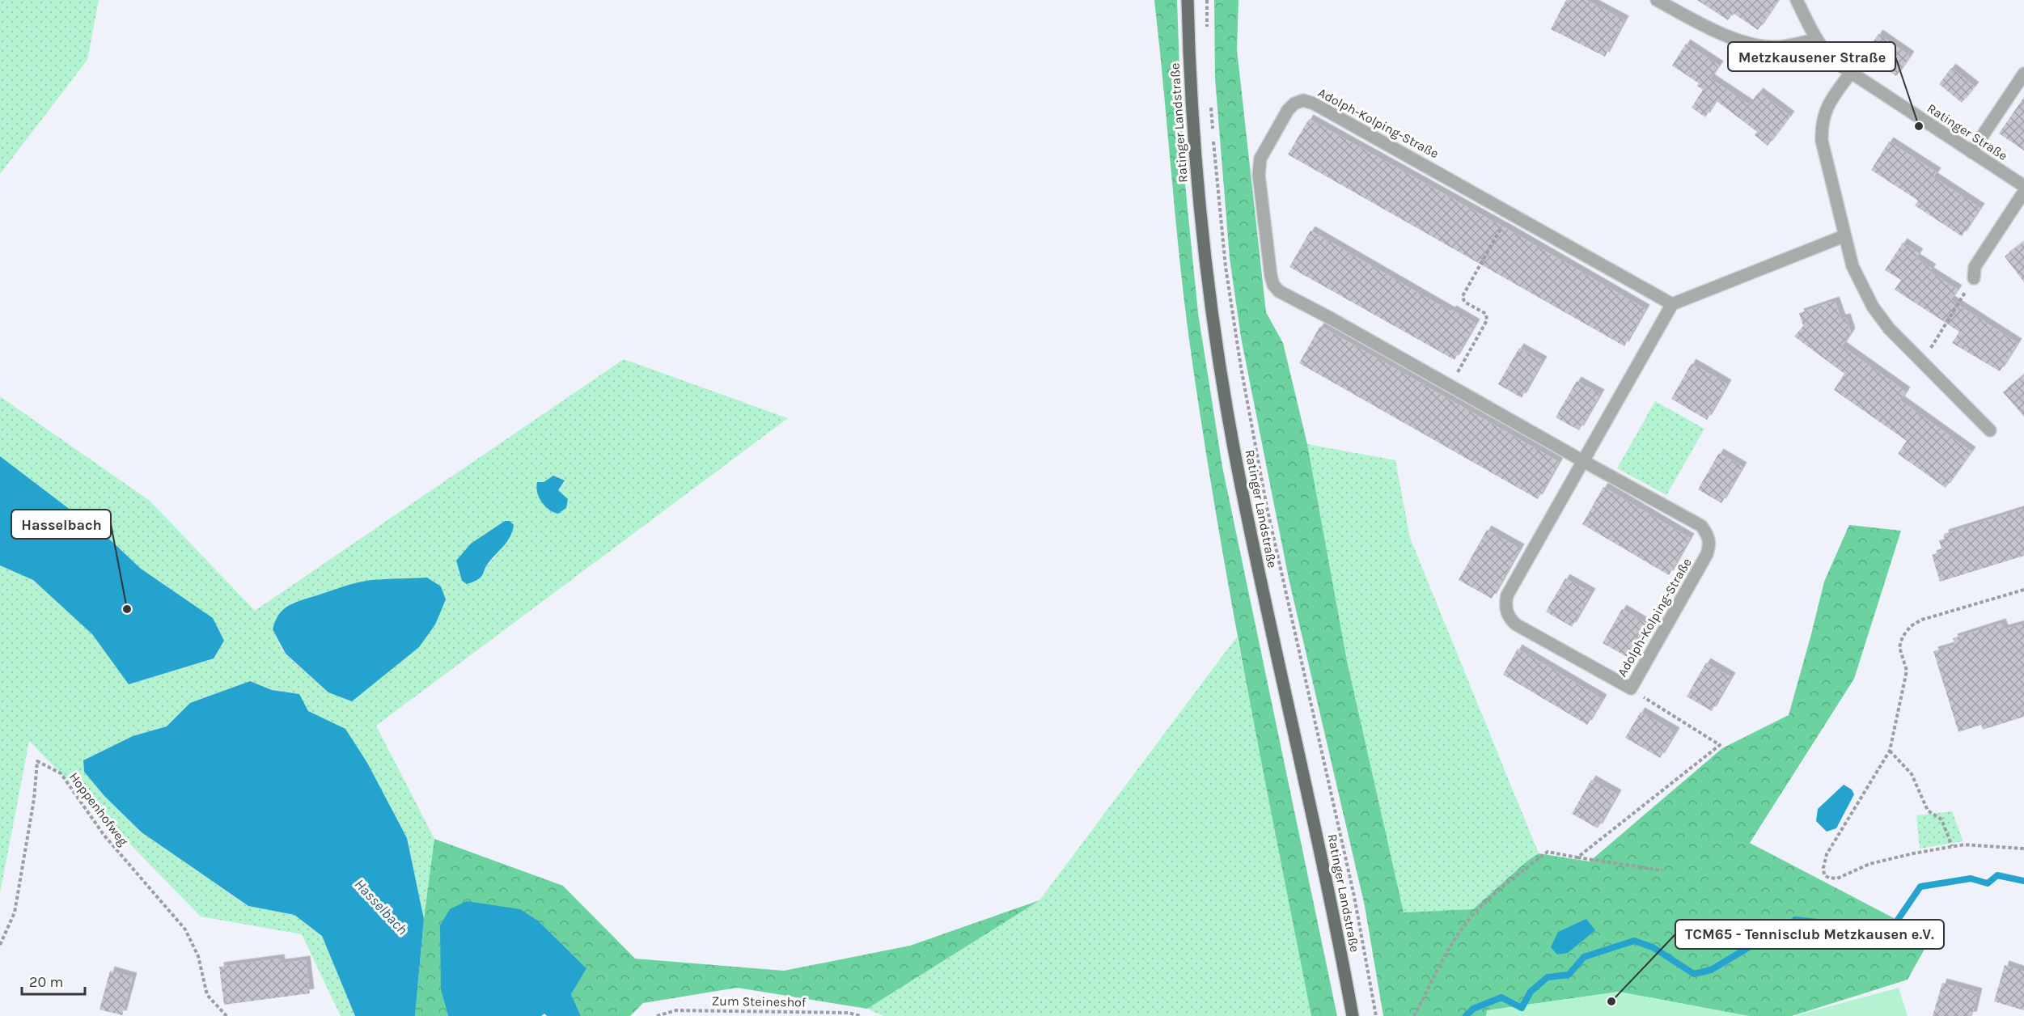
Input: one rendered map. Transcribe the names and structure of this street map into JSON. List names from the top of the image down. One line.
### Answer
{"streets":{"main road":["Ratinger Landstraße"],"street":["Adolph-Kolping-Straße","Ratinger Straße"],"path":["Hoppenhofweg","Zum Steineshof"]},"water":["Hasselbach"],"places":["Metzkausener Straße","Hasselbach","TCM65 - Tennisclub Metzkausen e.V."],"scale_bar":"20 m"}
